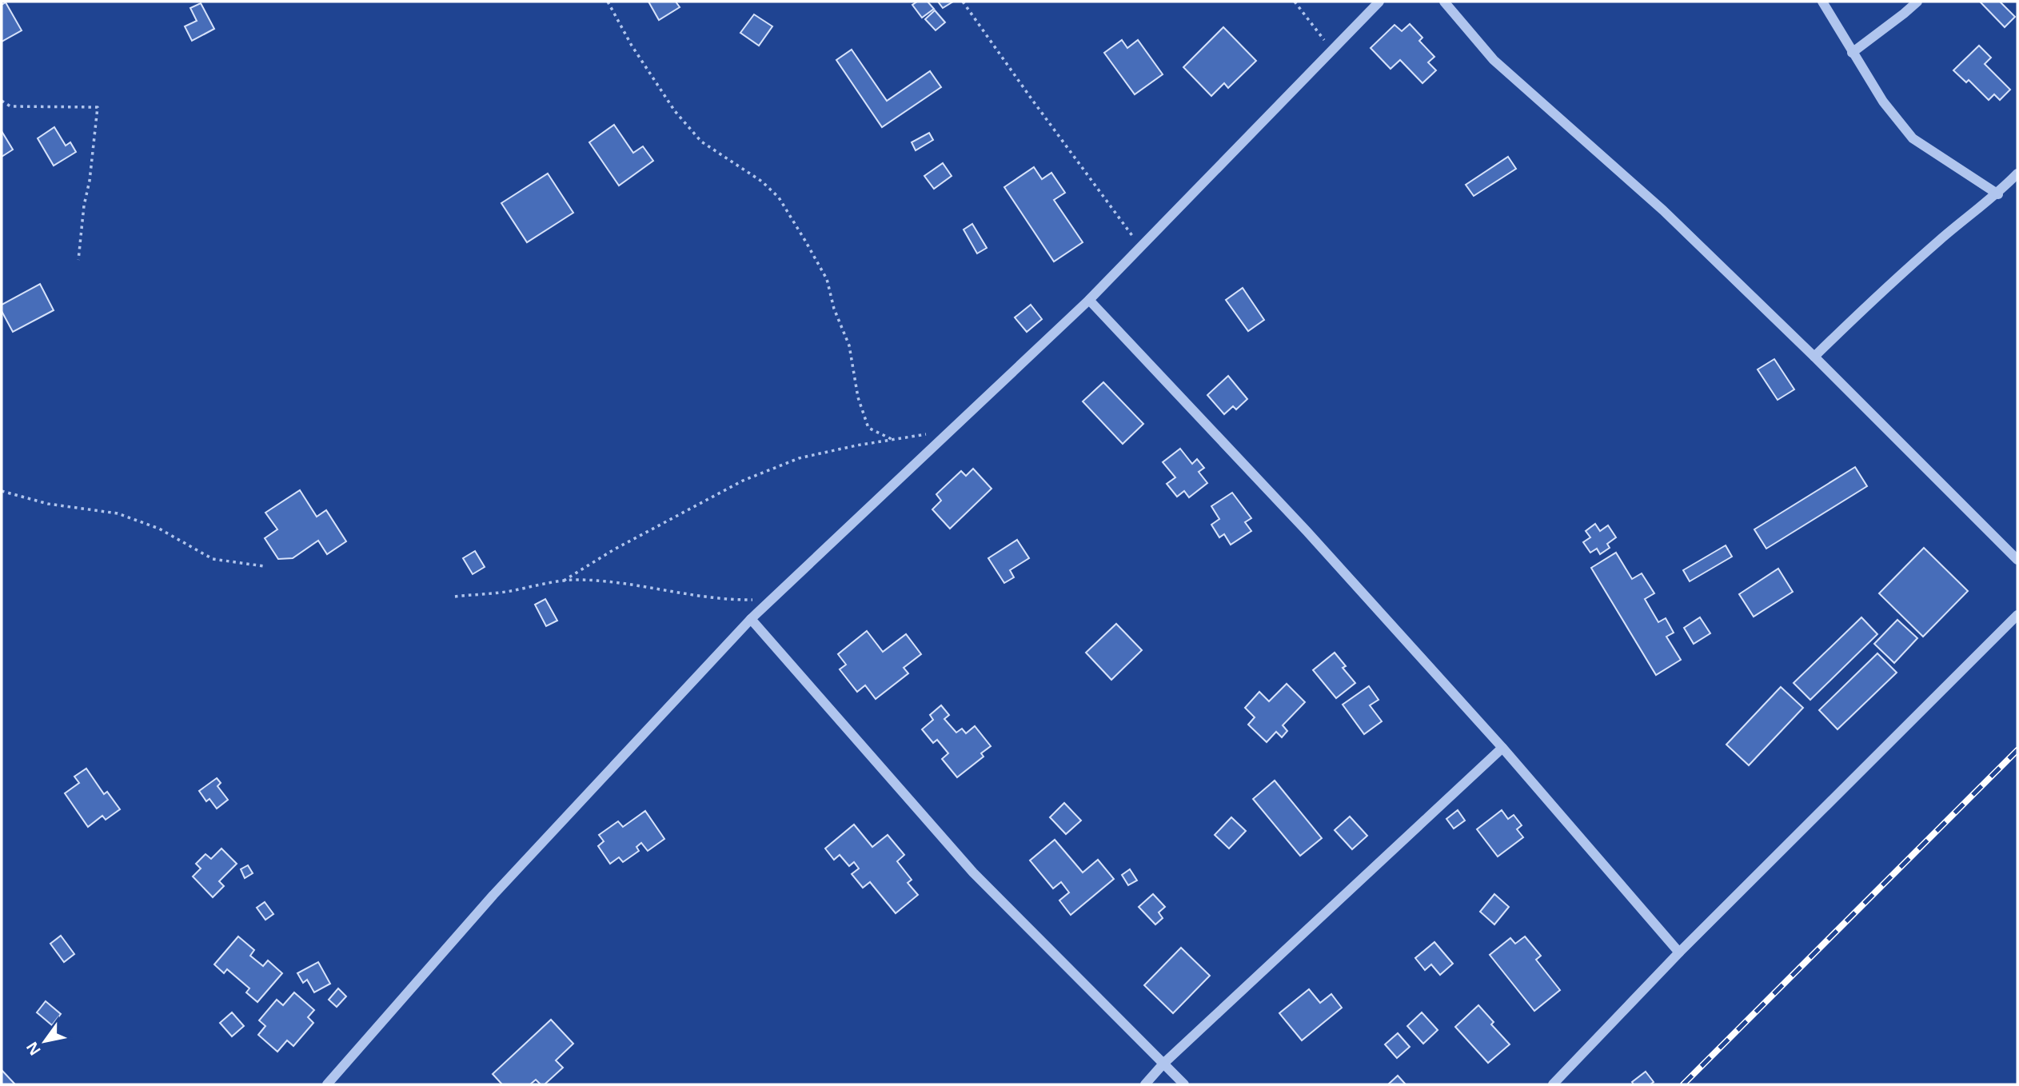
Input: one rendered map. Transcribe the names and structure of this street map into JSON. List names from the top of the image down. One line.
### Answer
{"north":"bottom left"}
